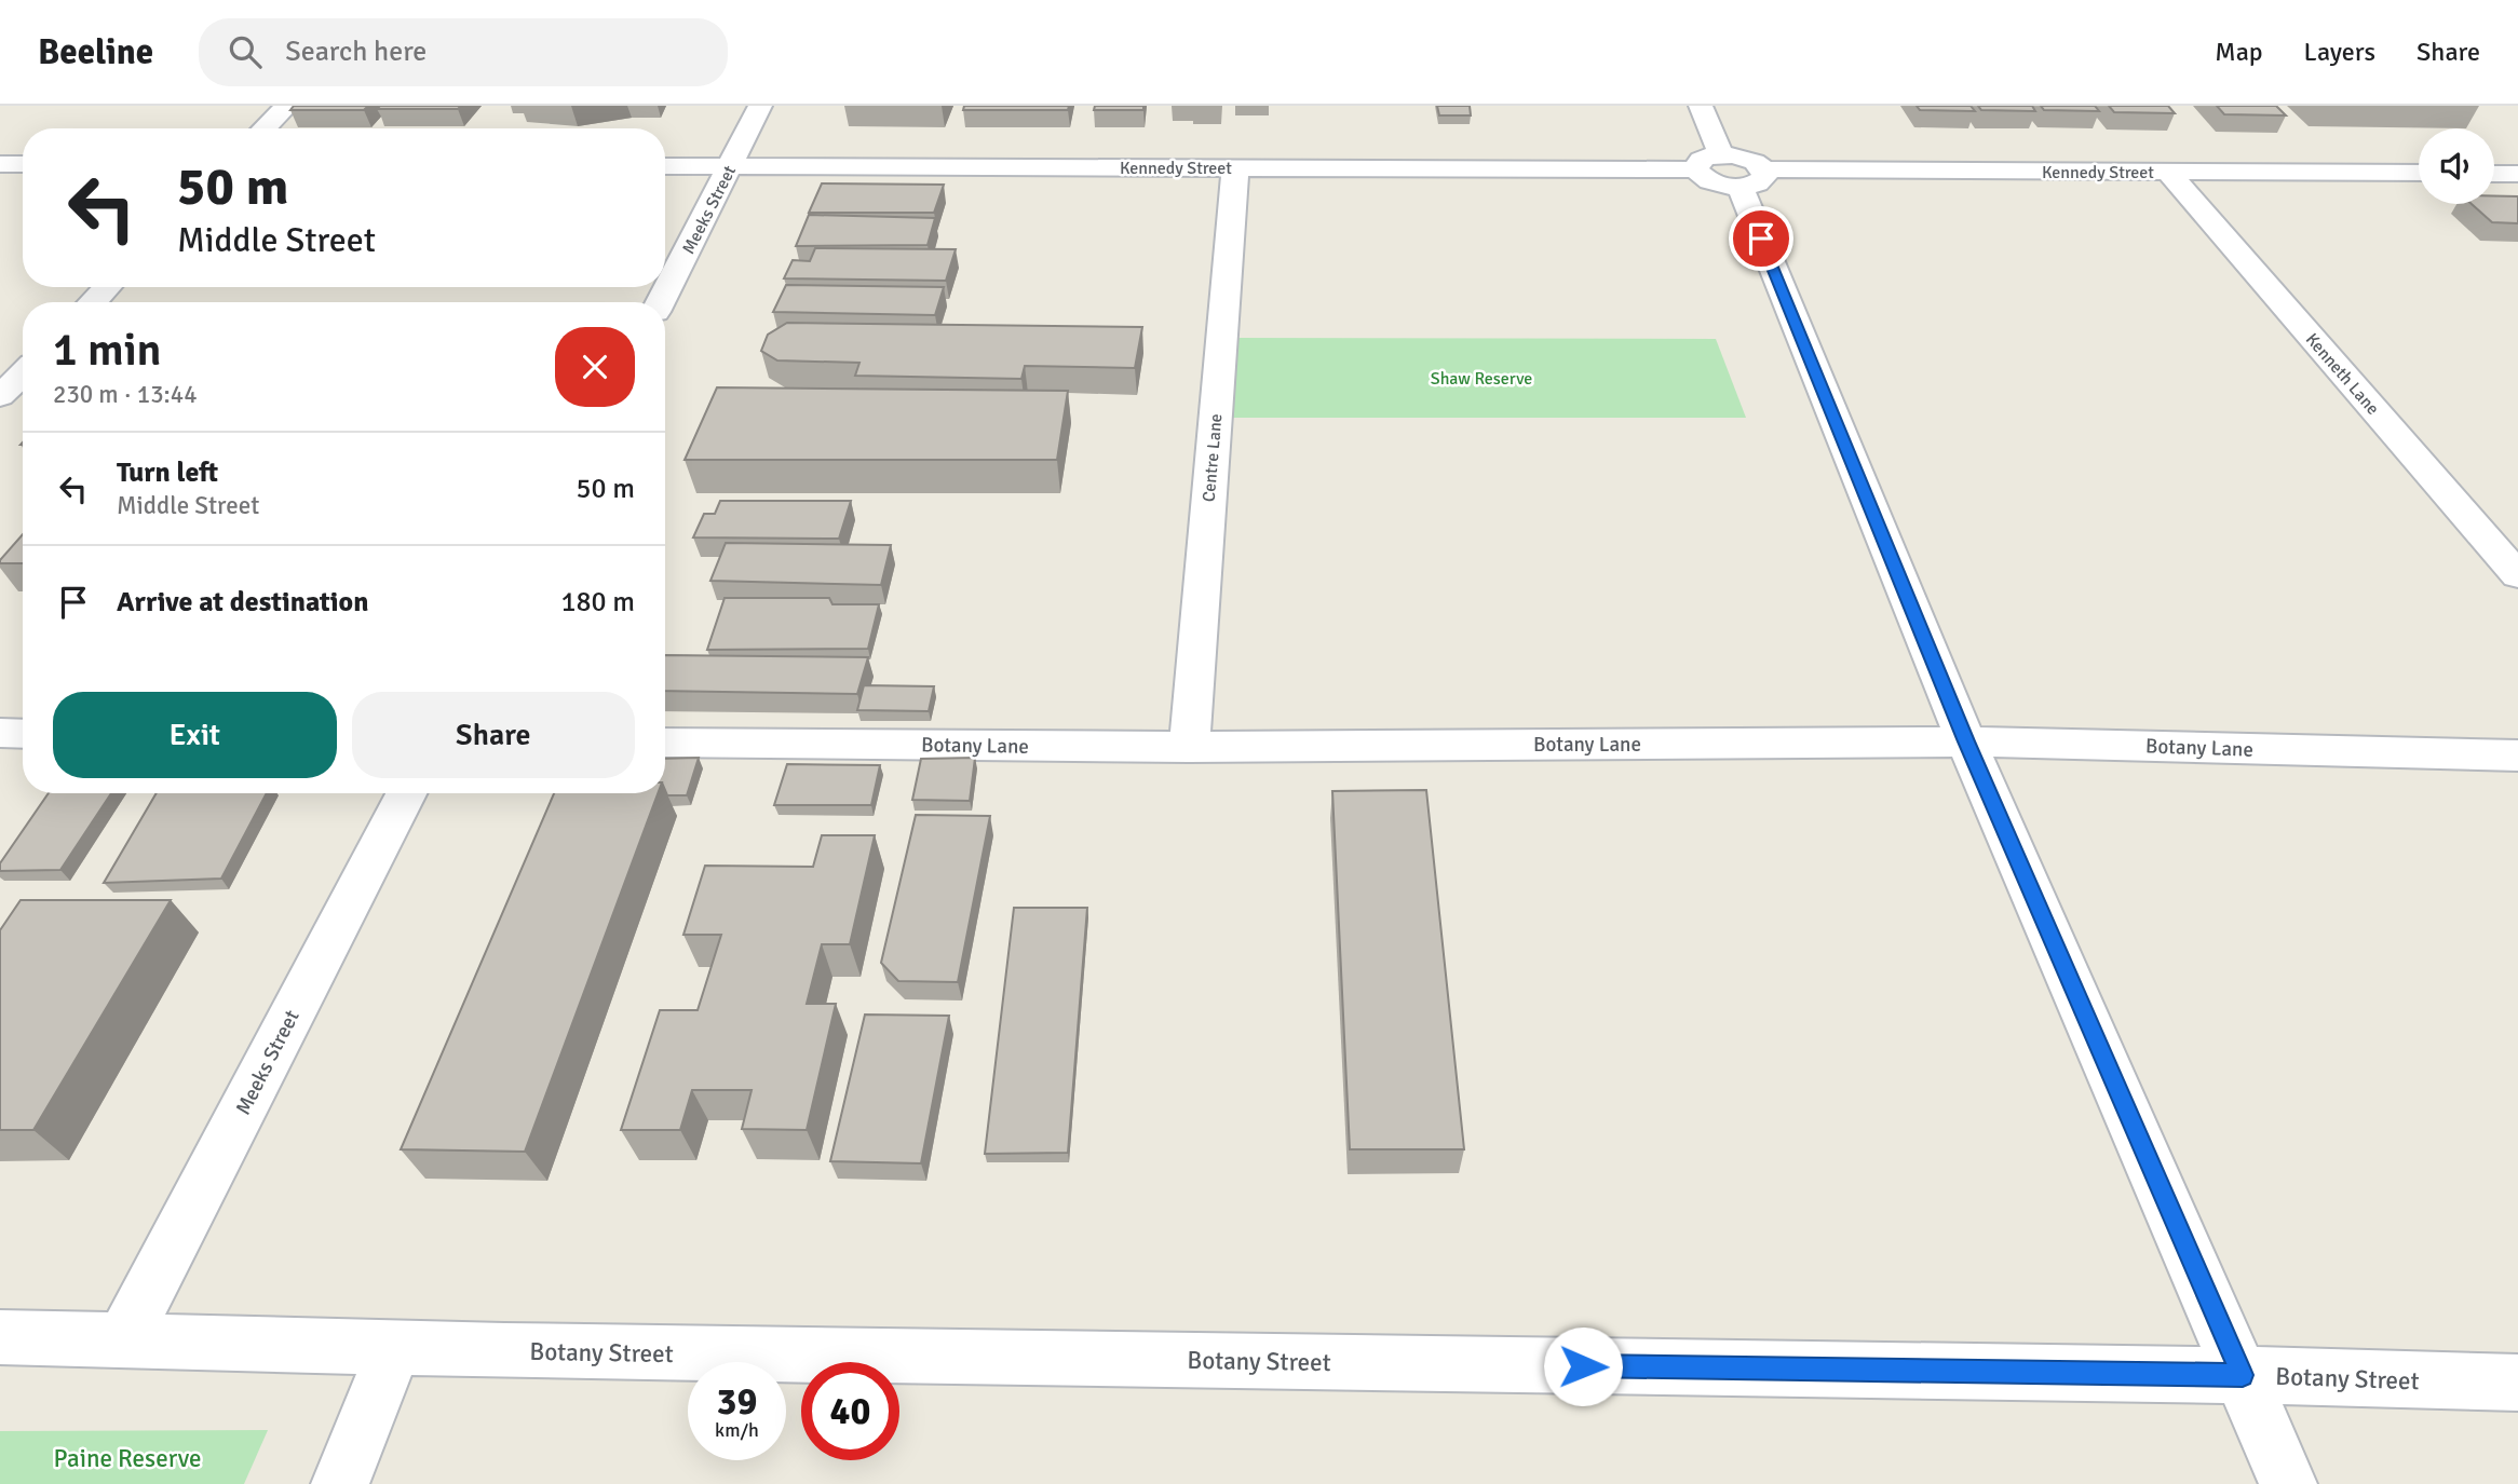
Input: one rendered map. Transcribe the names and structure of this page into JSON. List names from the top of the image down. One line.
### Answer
{"streets":{"street":["Kennedy Street","Meeks Street","Kenneth Lane","Centre Lane","Botany Lane","Botany Street"]},"crossings":[["Kennedy Street","Meeks Street"],["Kennedy Street","Kenneth Lane"],["Kennedy Street","Centre Lane"],["Meeks Street","Botany Street"],["Centre Lane","Botany Lane"]],"parks":["Shaw Reserve","Paine Reserve"],"page":{"header":"Beeline","search":"Search here","nav":["Map","Layers","Share"],"turn":["50 m","Middle Street"],"heading":["1 min","230 m · 13:44"],"list":[{"name":"Turn left","note":"Middle Street","value":"50 m"},{"name":"Arrive at destination","value":"180 m"}],"buttons":["Exit","Share"],"speed":"39 km/h","limit":"40"}}
